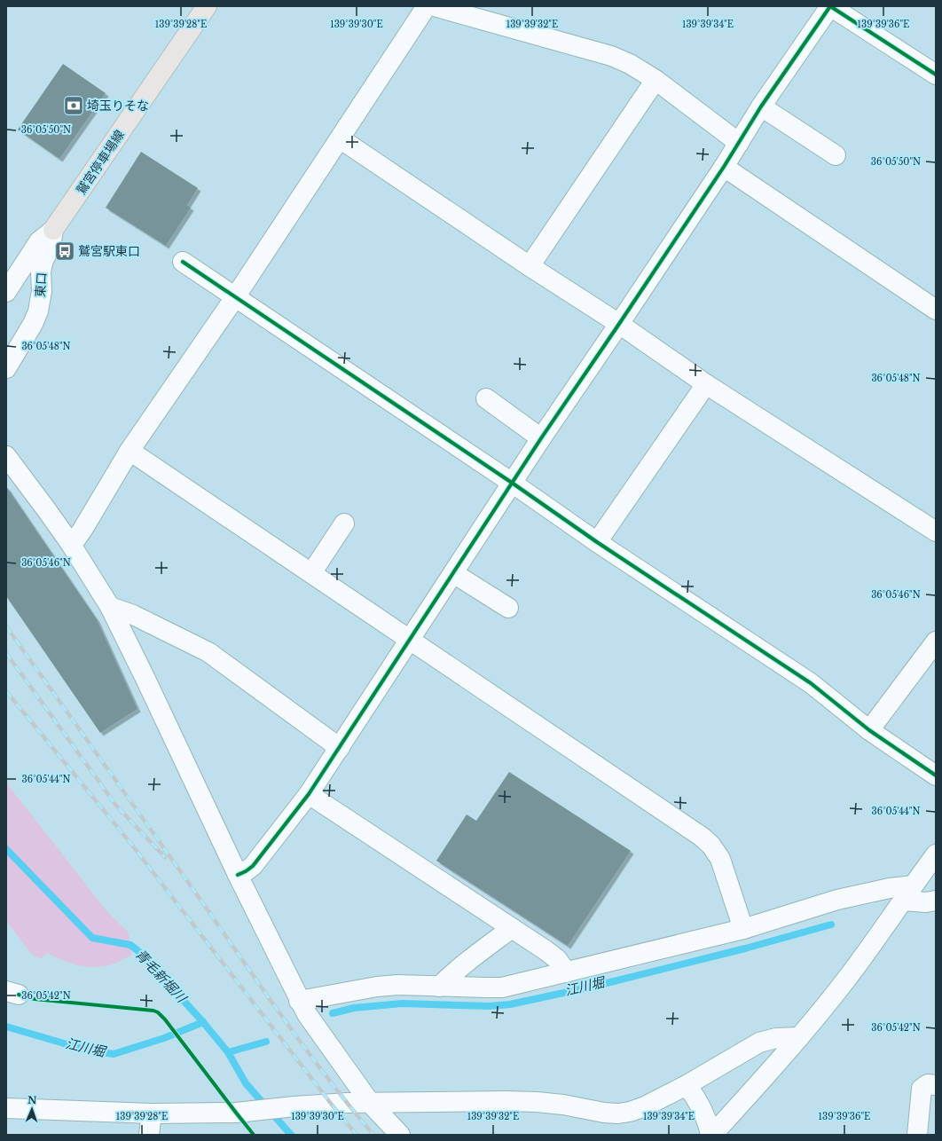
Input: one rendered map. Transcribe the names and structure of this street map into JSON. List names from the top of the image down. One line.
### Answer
{"streets":{"main road":["鷲宮停車場線"],"street":["東口"]},"crossings":[["鷲宮停車場線","東口"]],"water":["青毛新堀川","江川堀"],"places":{"bank":["埼玉りそな"],"bus stop":["鷲宮駅東口"]},"north":"top","coordinates":["139°39'28\"E","139°39'30\"E","139°39'32\"E","139°39'34\"E","139°39'36\"E","36°05'50\"N","36°05'48\"N","36°05'46\"N","36°05'44\"N","36°05'42\"N"]}
